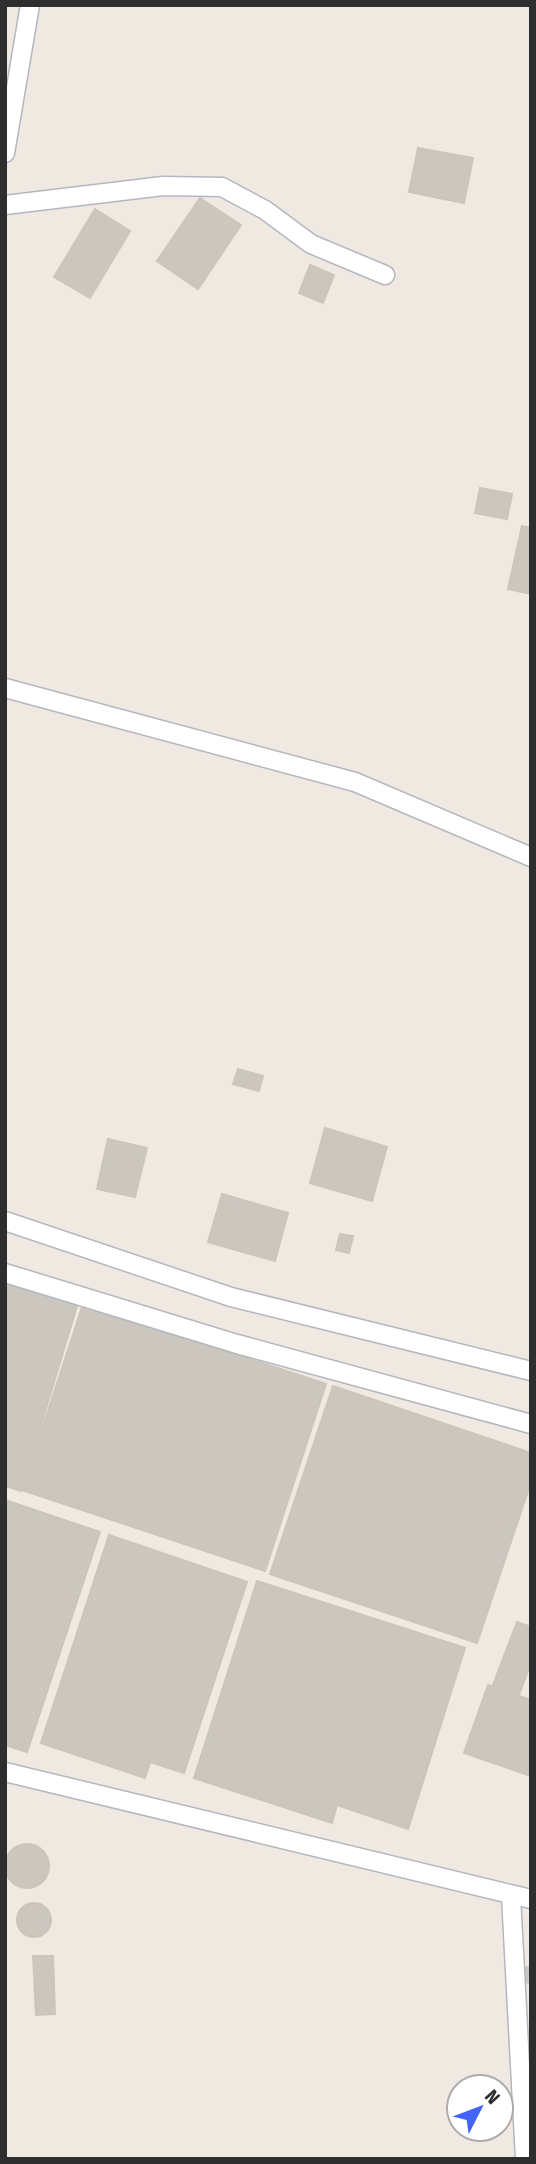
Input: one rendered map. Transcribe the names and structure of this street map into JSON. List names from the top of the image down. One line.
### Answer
{"north":"top right"}
